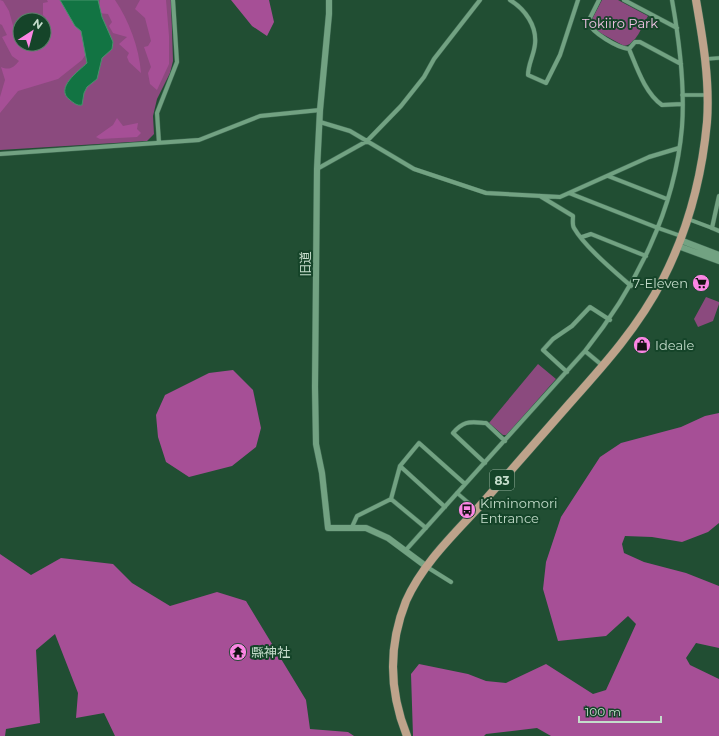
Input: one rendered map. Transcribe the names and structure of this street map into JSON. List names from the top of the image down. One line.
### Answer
{"streets":{"main road":["83"],"street":["旧道"]},"parks":["Tokiiro Park"],"places":{"supermarket":["7-Eleven"],"shop":["Ideale"],"bus stop":["Kiminomori Entrance"],"temple":["縣神社"]},"scale_bar":"100 m","north":"top right"}
